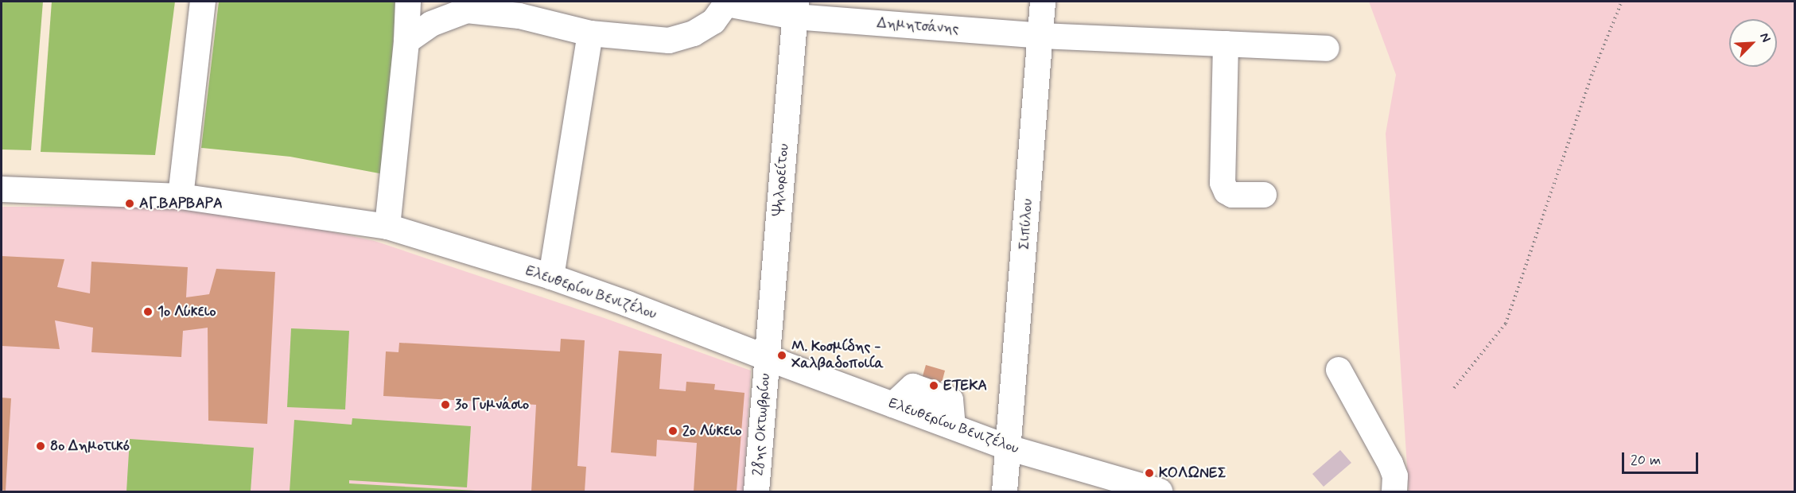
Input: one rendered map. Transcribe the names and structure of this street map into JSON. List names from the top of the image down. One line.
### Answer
{"streets":{"street":["Δημητσάνης","Ψηλορείτου","Σιπύλου","Ελευθερίου Βενιζέλου","28ης Οκτωβρίου"]},"crossings":[["Δημητσάνης","Ψηλορείτου"],["Δημητσάνης","Σιπύλου"],["Ψηλορείτου","Ελευθερίου Βενιζέλου"],["Ψηλορείτου","28ης Οκτωβρίου"],["Σιπύλου","Ελευθερίου Βενιζέλου"],["Ελευθερίου Βενιζέλου","28ης Οκτωβρίου"]],"places":["ΑΓ.ΒΑΡΒΑΡΑ","1ο Λύκειο","Μ. Κοσμίδης - Χαλβαδοποιία","ΕΤΕΚΑ","3ο Γυμνάσιο","2ο Λύκειο","8ο Δημοτικό","ΚΟΛΩΝΕΣ"],"scale_bar":"20 m","north":"top right"}
